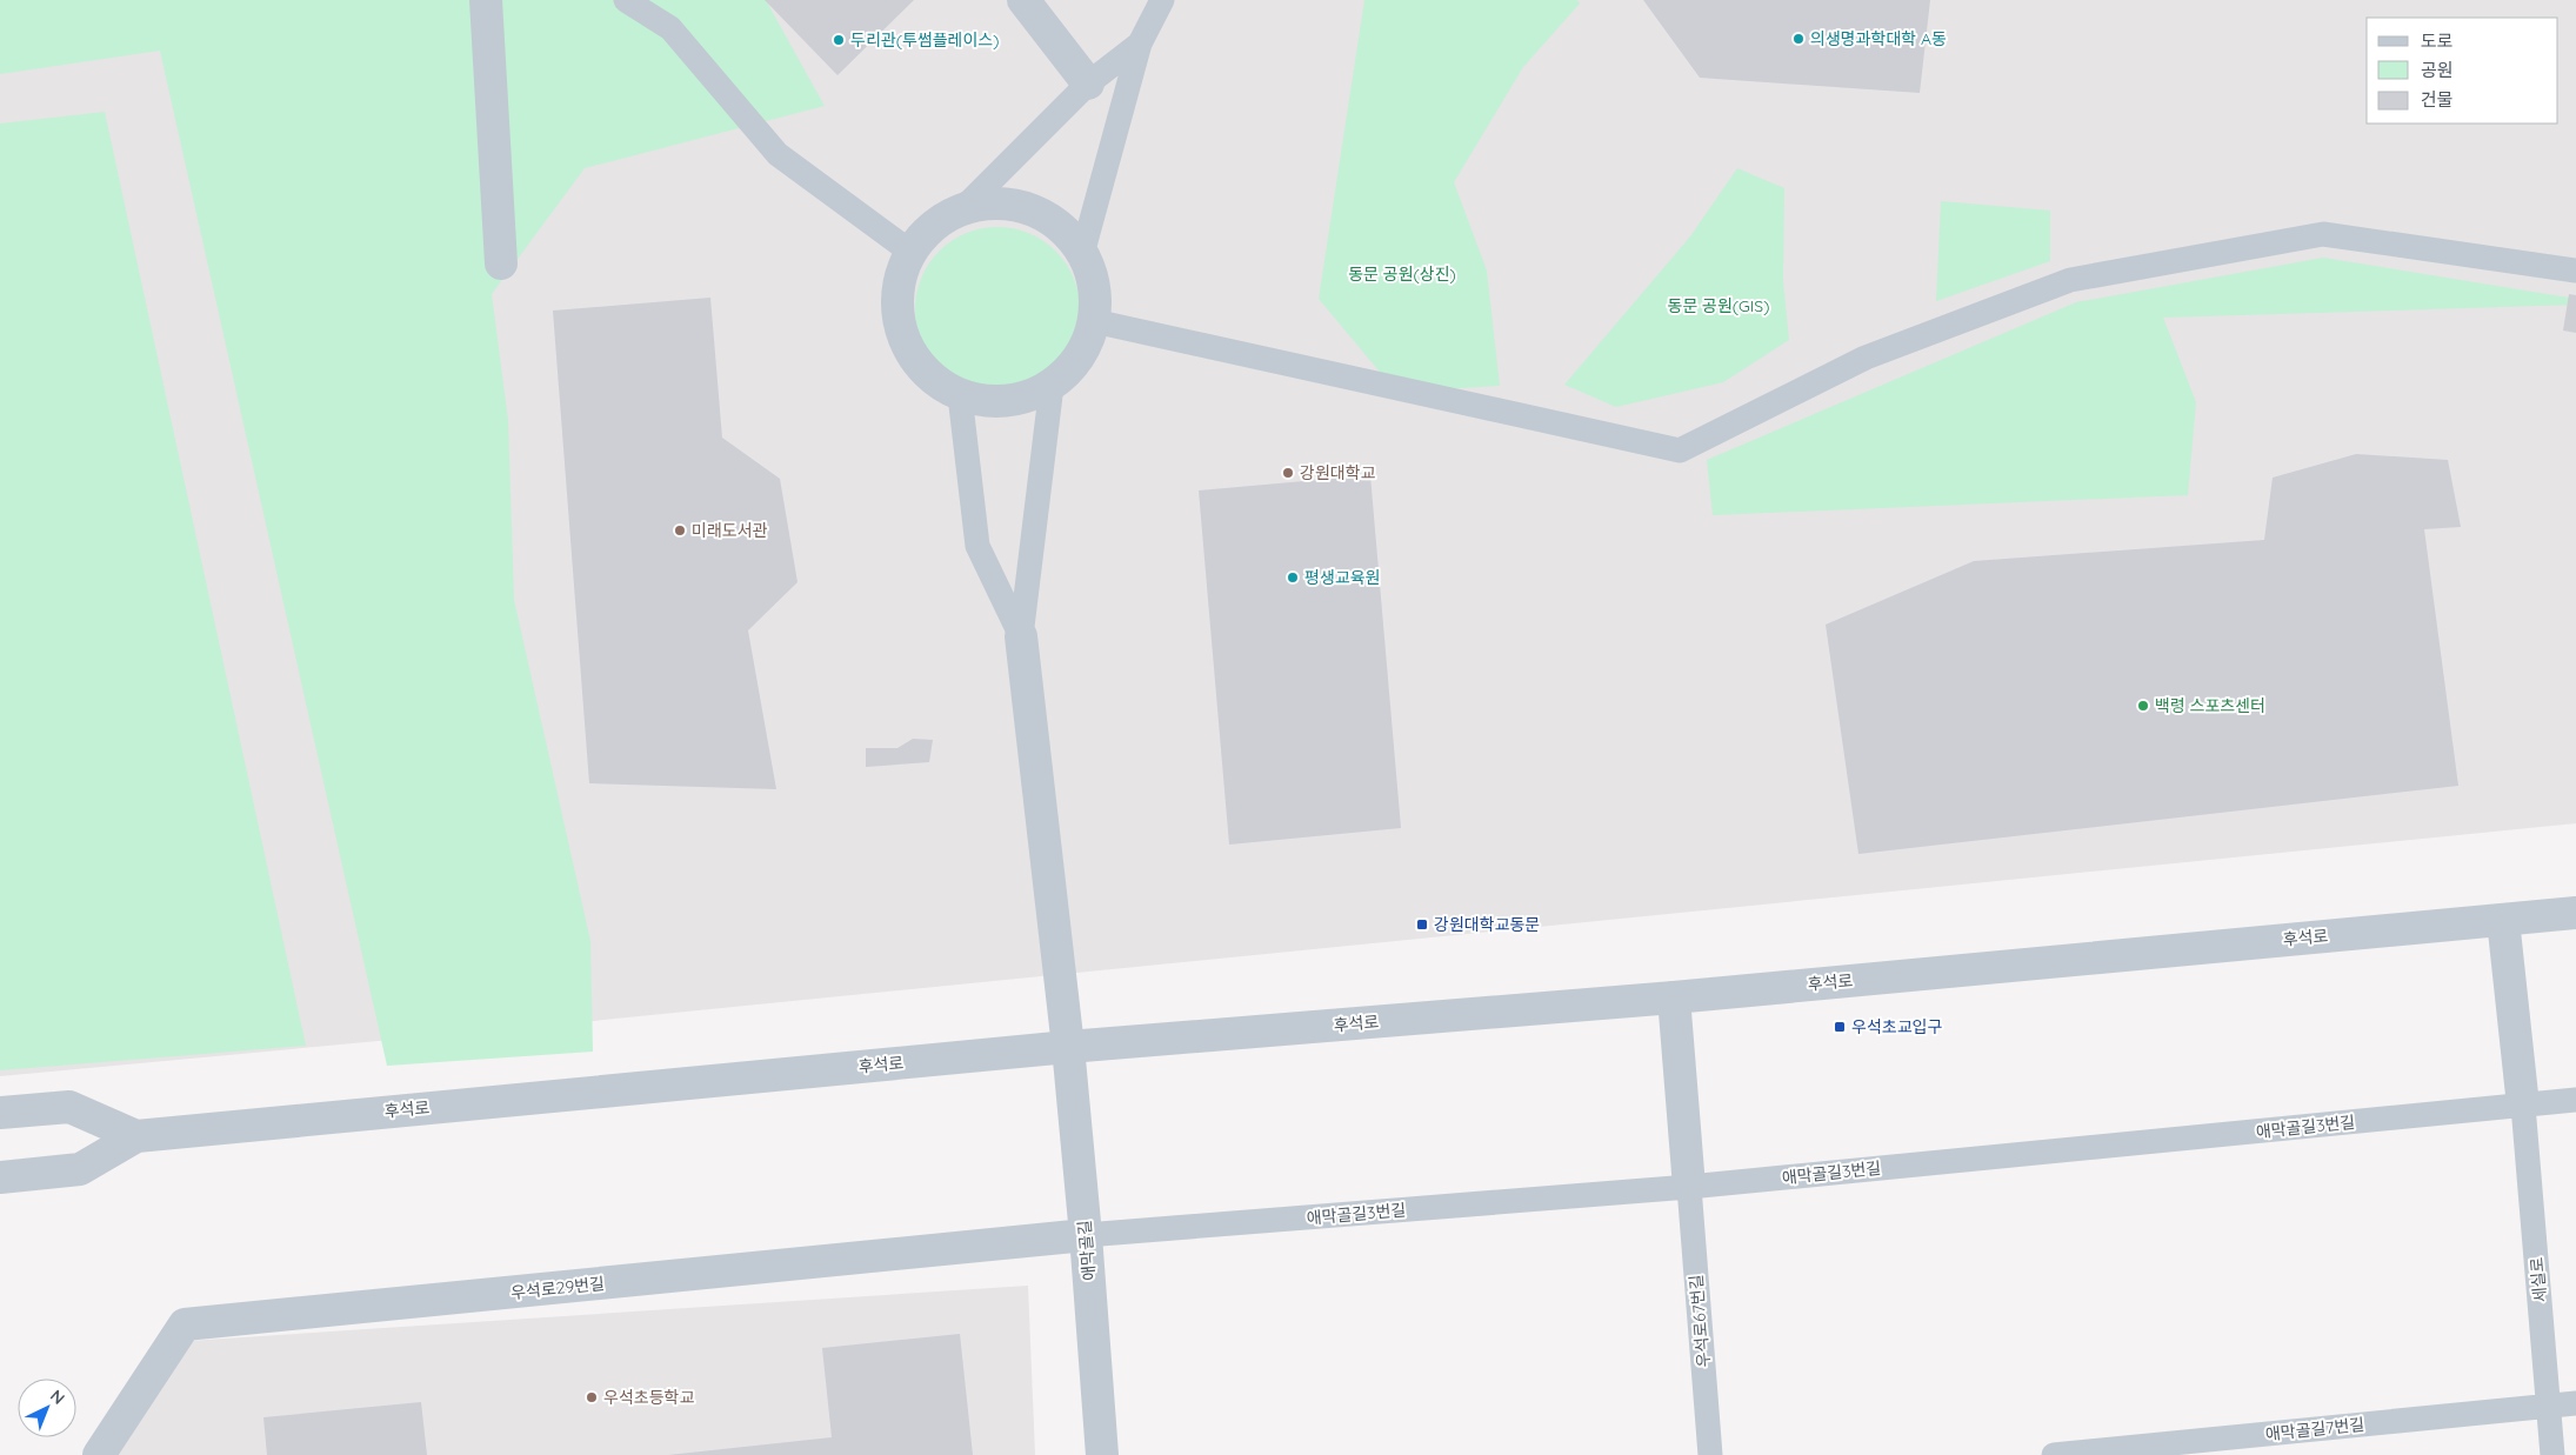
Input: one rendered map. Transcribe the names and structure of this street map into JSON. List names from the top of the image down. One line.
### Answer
{"streets":{"street":["후석로","애막골길","우석로29번길"],"lane":["애막골길3번길","세실로","우석로67번길","애막골길7번길"]},"crossings":[["후석로","애막골길"],["애막골길3번길","애막골길"],["애막골길3번길","세실로"],["애막골길3번길","우석로29번길"],["애막골길3번길","우석로67번길"],["애막골길","우석로29번길"],["세실로","애막골길7번길"]],"parks":["동문 공원(상진)","동문 공원(GIS)"],"places":{"other":["의생명과학대학 A동","두리관(투썸플레이스)","강원대학교","미래도서관","평생교육원","백령 스포츠센터","우석초등학교"],"transit":["강원대학교동문","우석초교입구"]},"legend":["도로","공원","건물"],"north":"top right"}
